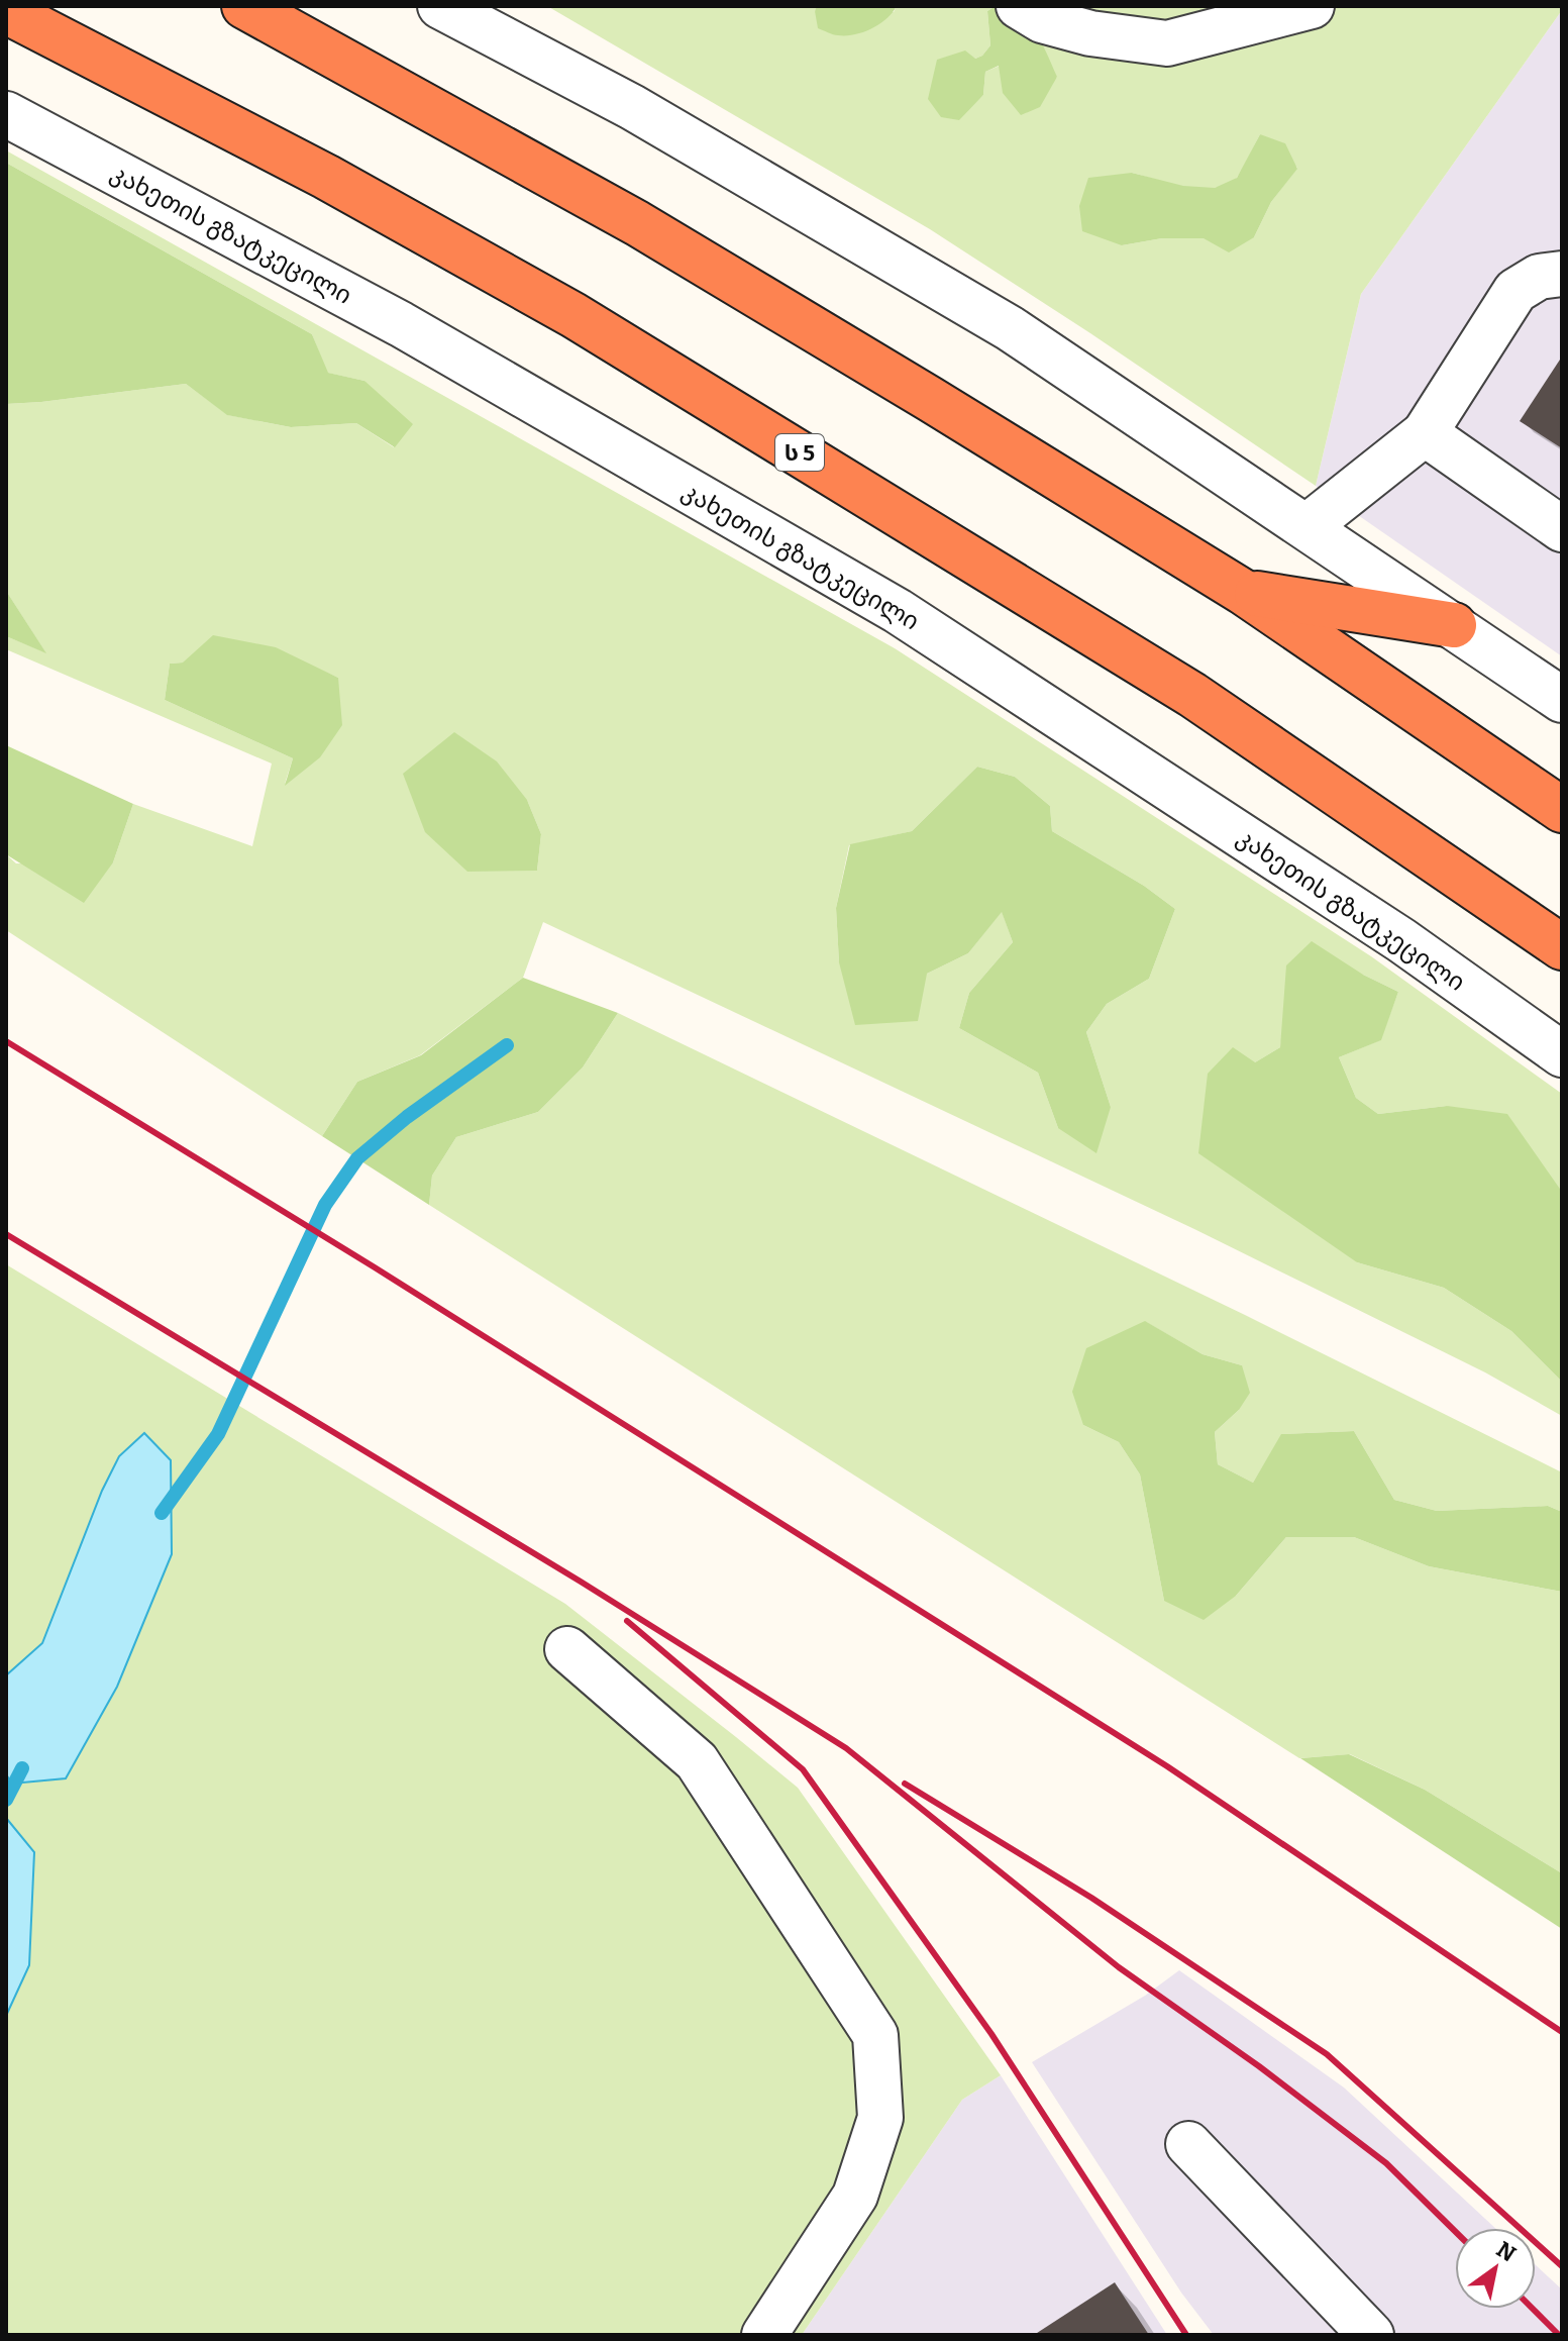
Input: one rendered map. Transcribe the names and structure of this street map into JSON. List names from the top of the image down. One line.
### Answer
{"streets":{"highway":["ს 5"],"street":["კახეთის გზატკეცილი"]},"north":"top right"}
